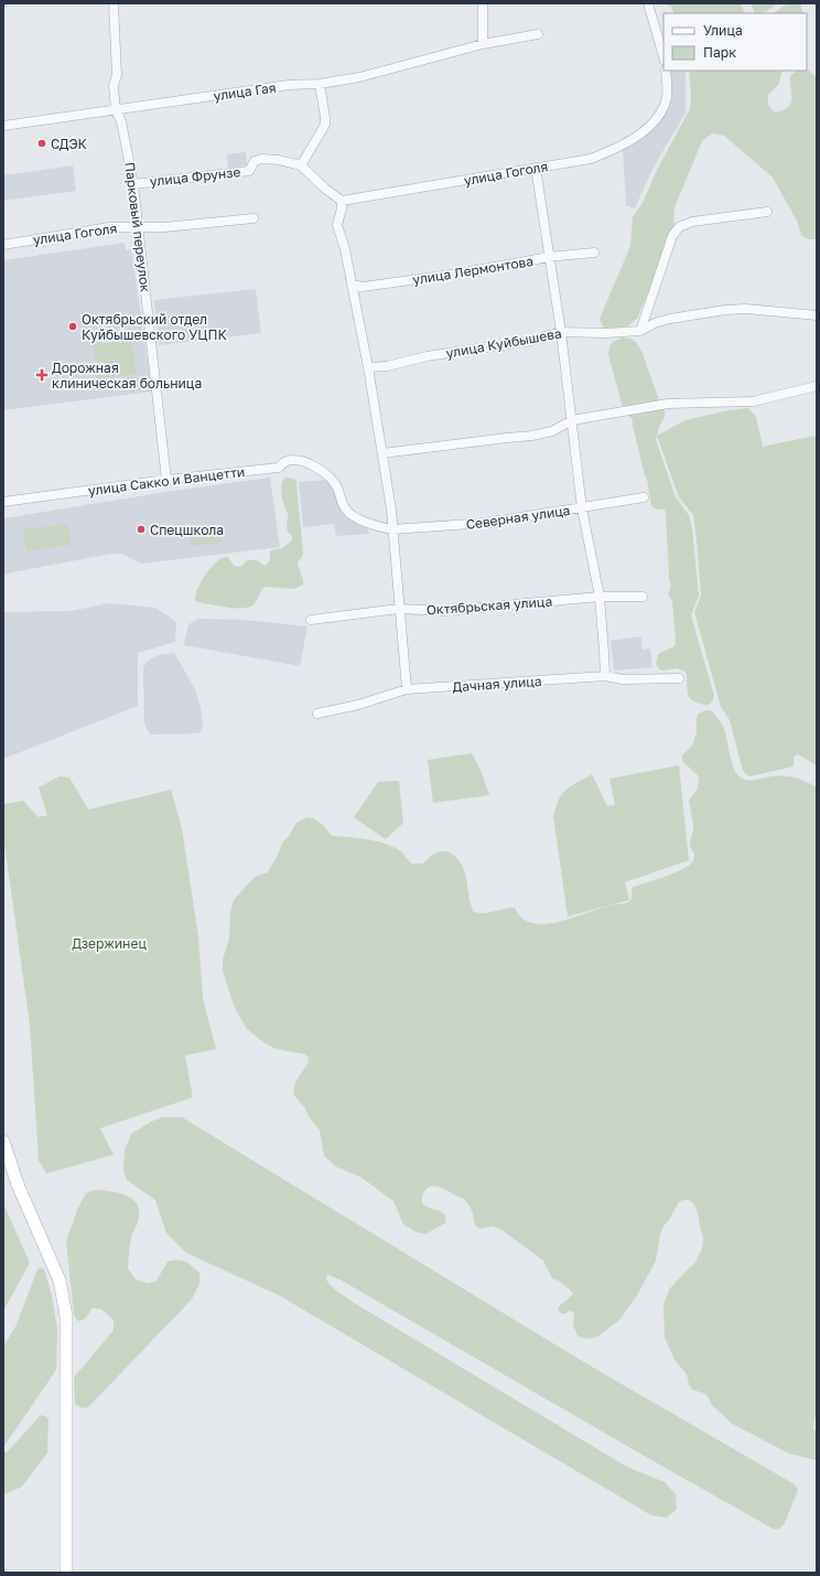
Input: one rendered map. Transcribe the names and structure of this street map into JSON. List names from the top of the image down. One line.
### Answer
{"streets":{"street":["улица Гая","улица Гоголя","улица Фрунзе","Парковый переулок","улица Лермонтова","улица Куйбышева","улица Сакко и Ванцетти","Северная улица","Октябрьская улица","Дачная улица"]},"crossings":[["улица Гая","Парковый переулок"],["улица Гоголя","улица Фрунзе"],["улица Гоголя","Парковый переулок"],["улица Фрунзе","Парковый переулок"],["Парковый переулок","улица Сакко и Ванцетти"],["улица Сакко и Ванцетти","Северная улица"]],"parks":["Дзержинец"],"places":{"other":["СДЭК","Октябрьский отдел Куйбышевского УЦПК","Спецшкола"],"health":["Дорожная клиническая больница"]},"legend":["Улица","Парк"]}
